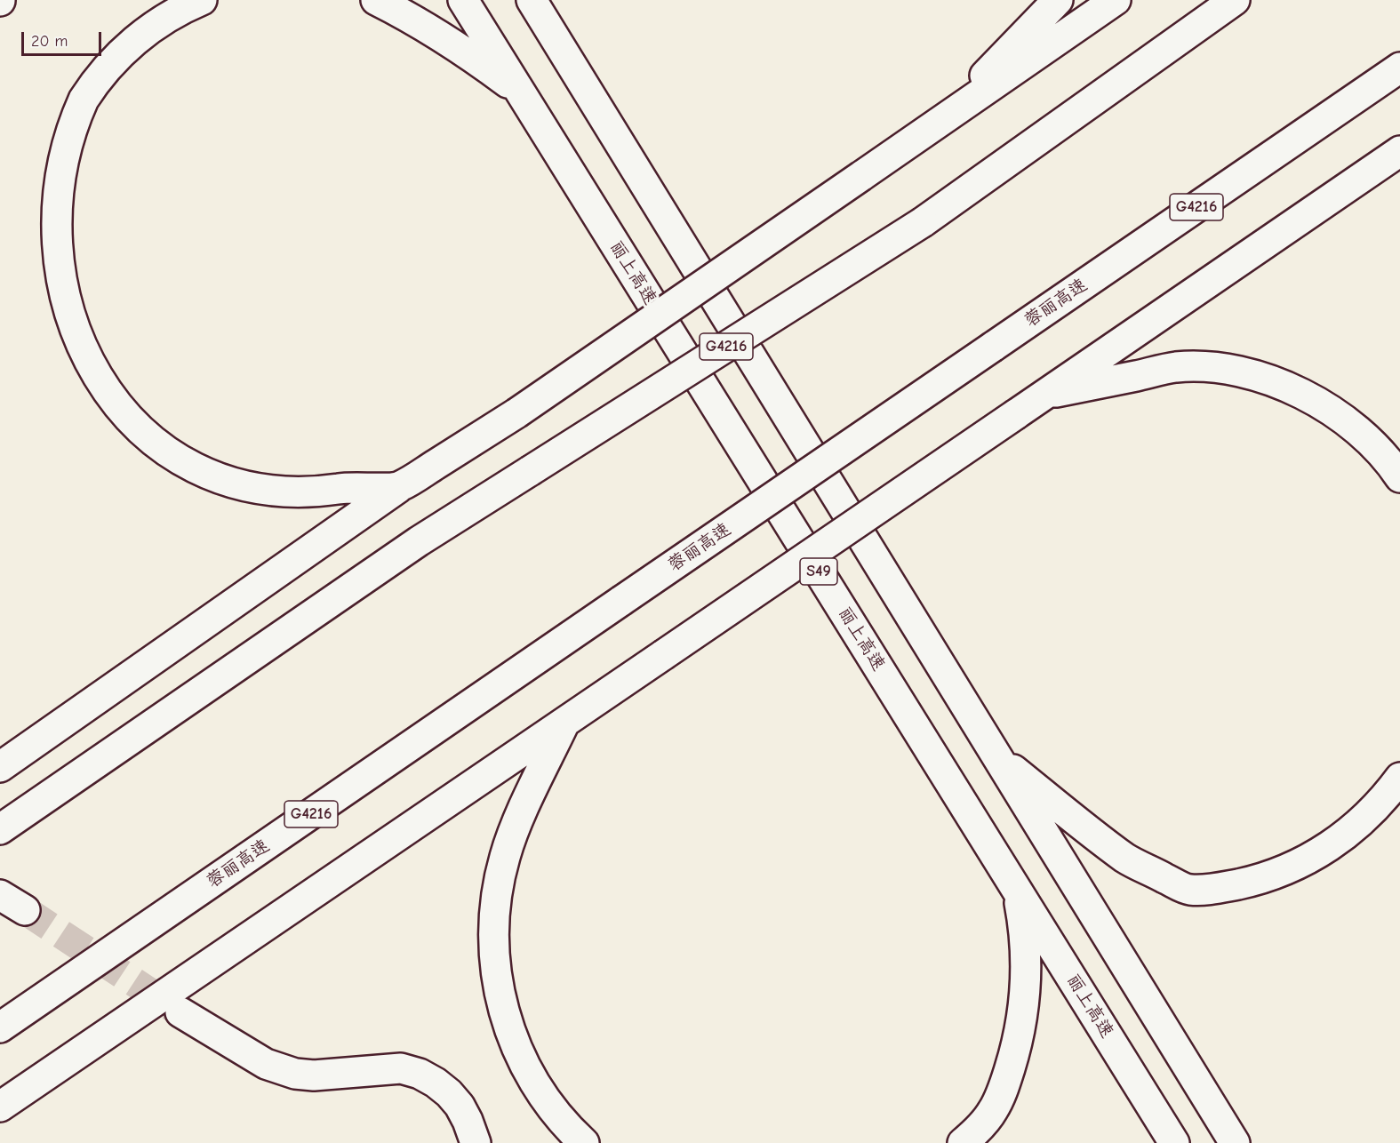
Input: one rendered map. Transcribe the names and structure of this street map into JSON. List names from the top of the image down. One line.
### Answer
{"streets":{"main road":["G4216","丽上高速","蓉丽高速","S49"]},"scale_bar":"20 m"}
